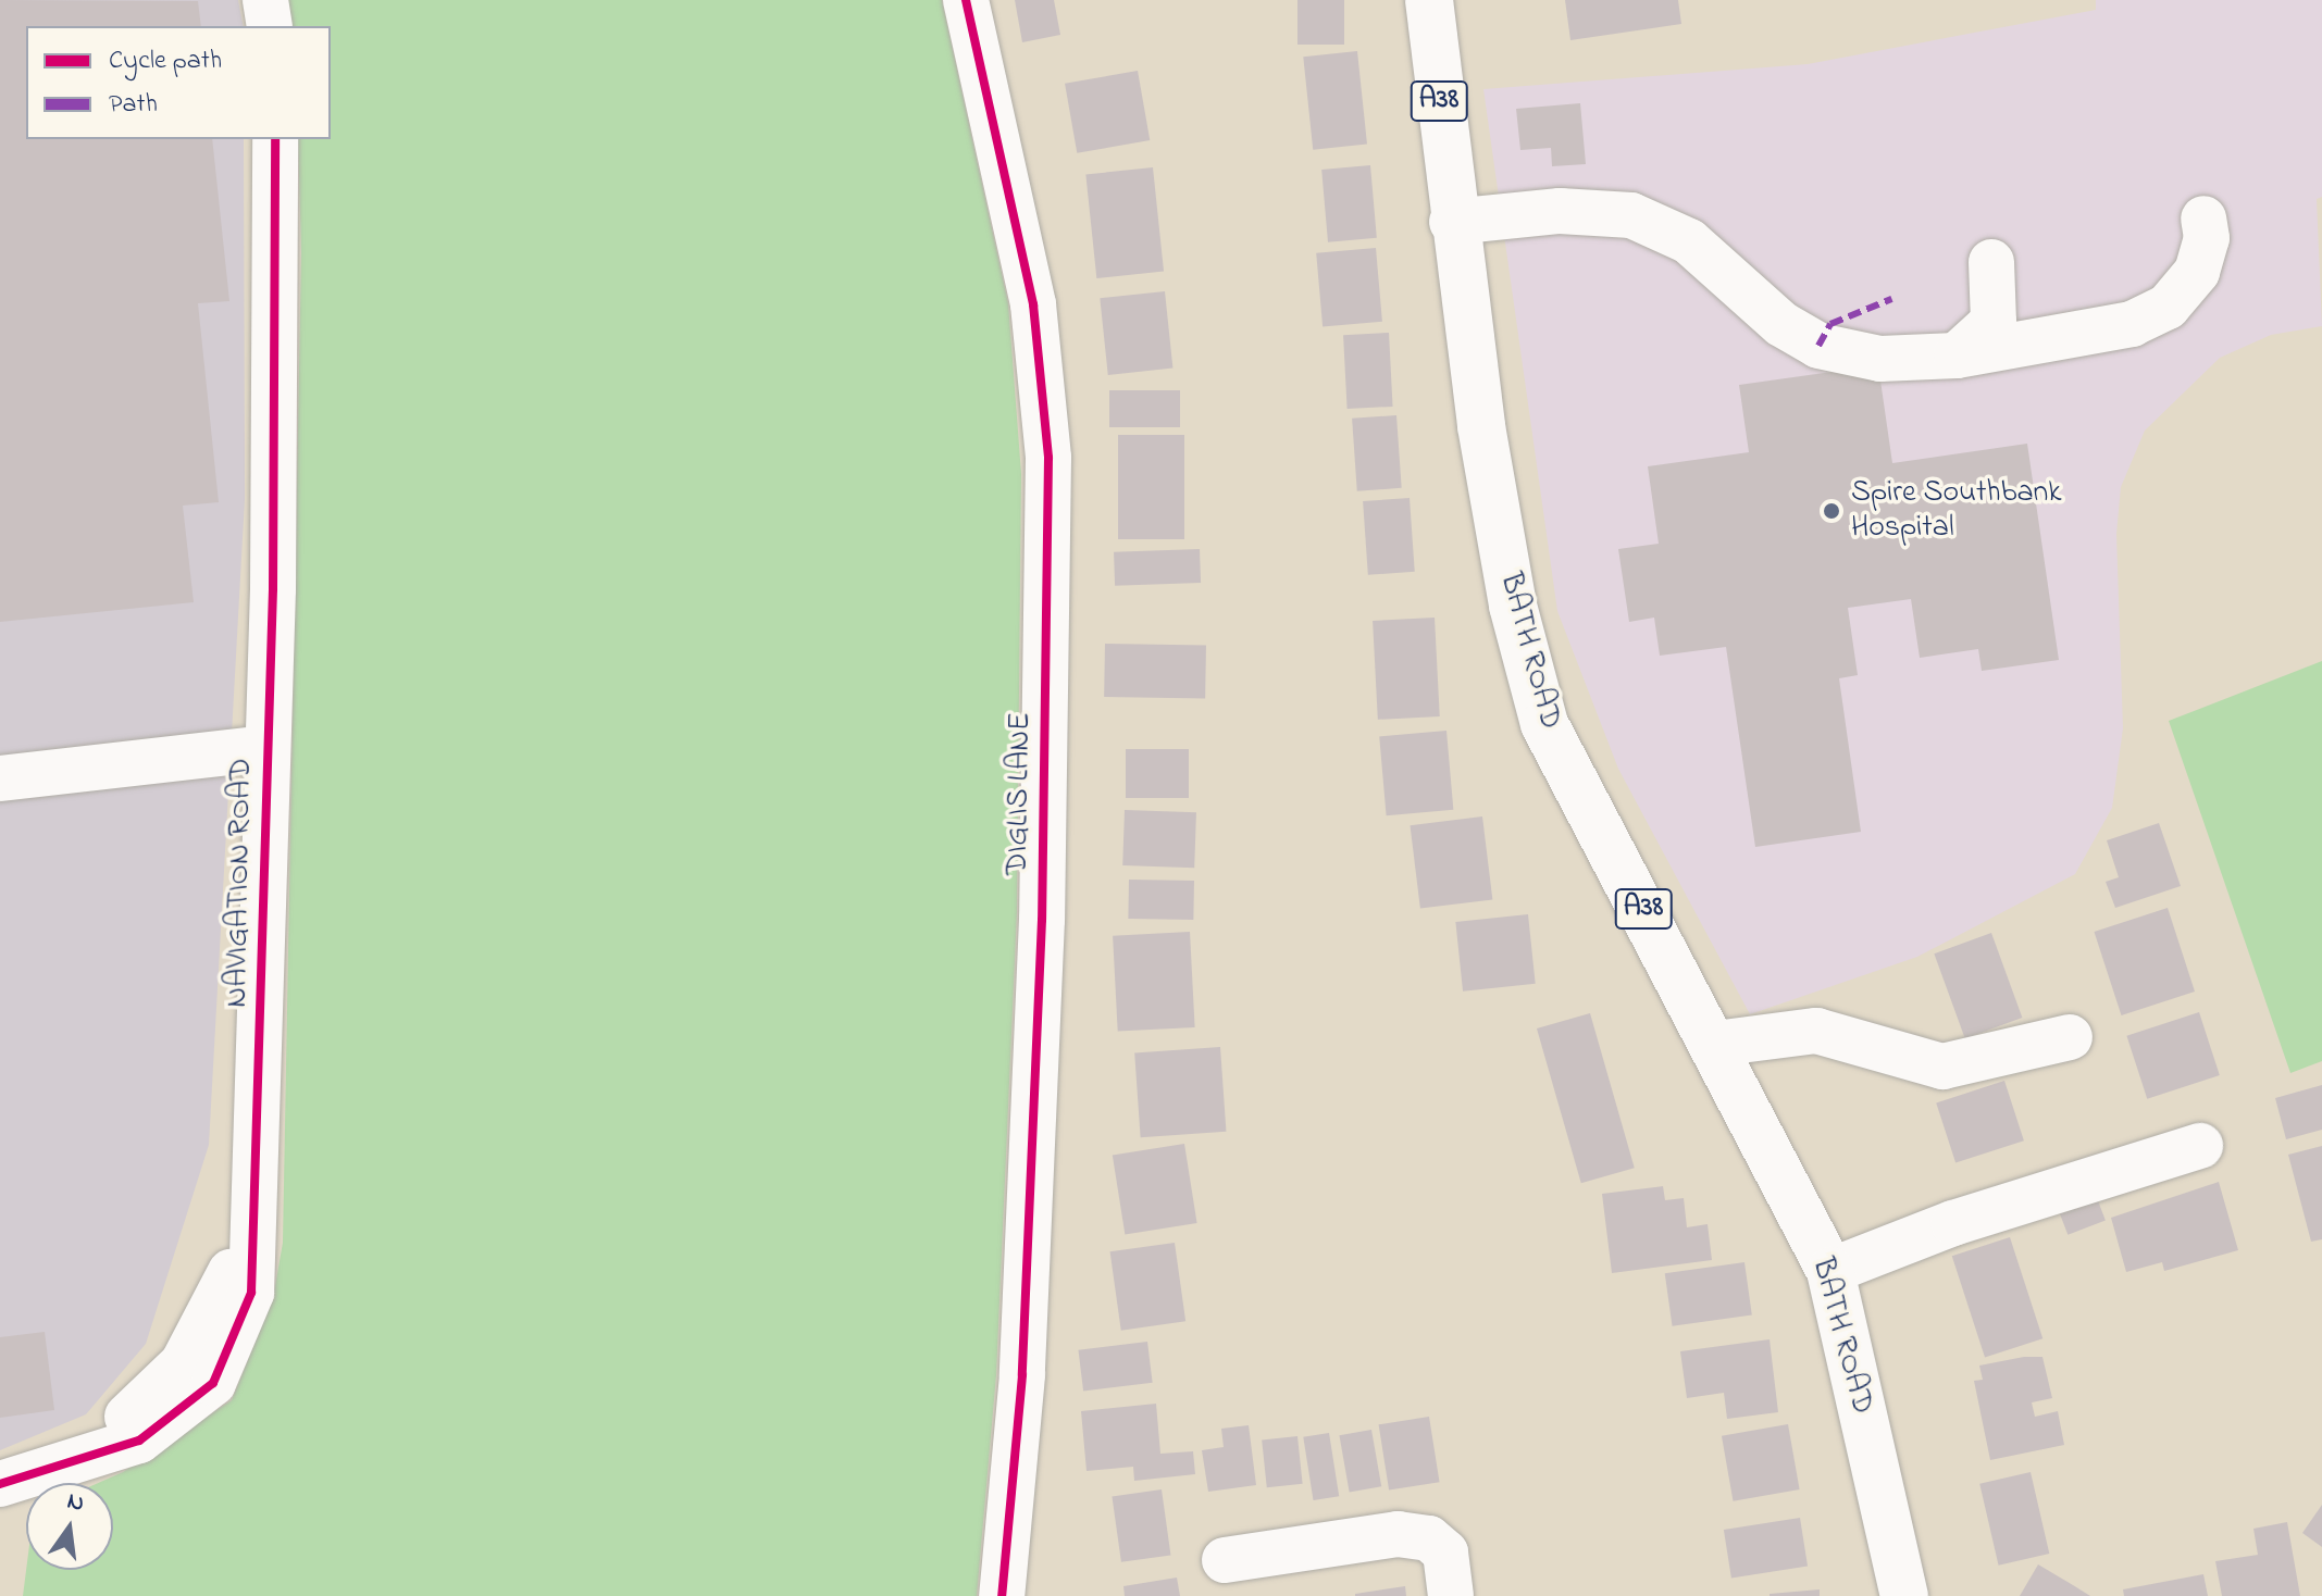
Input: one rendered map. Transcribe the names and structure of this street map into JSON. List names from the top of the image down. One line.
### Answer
{"streets":{"main road":["A38","BATH ROAD"],"street":["DIGLIS LANE","NAVIGATION ROAD"]},"places":["Spire Southbank Hospital"],"legend":["Cycle path","Path"],"north":"top"}
